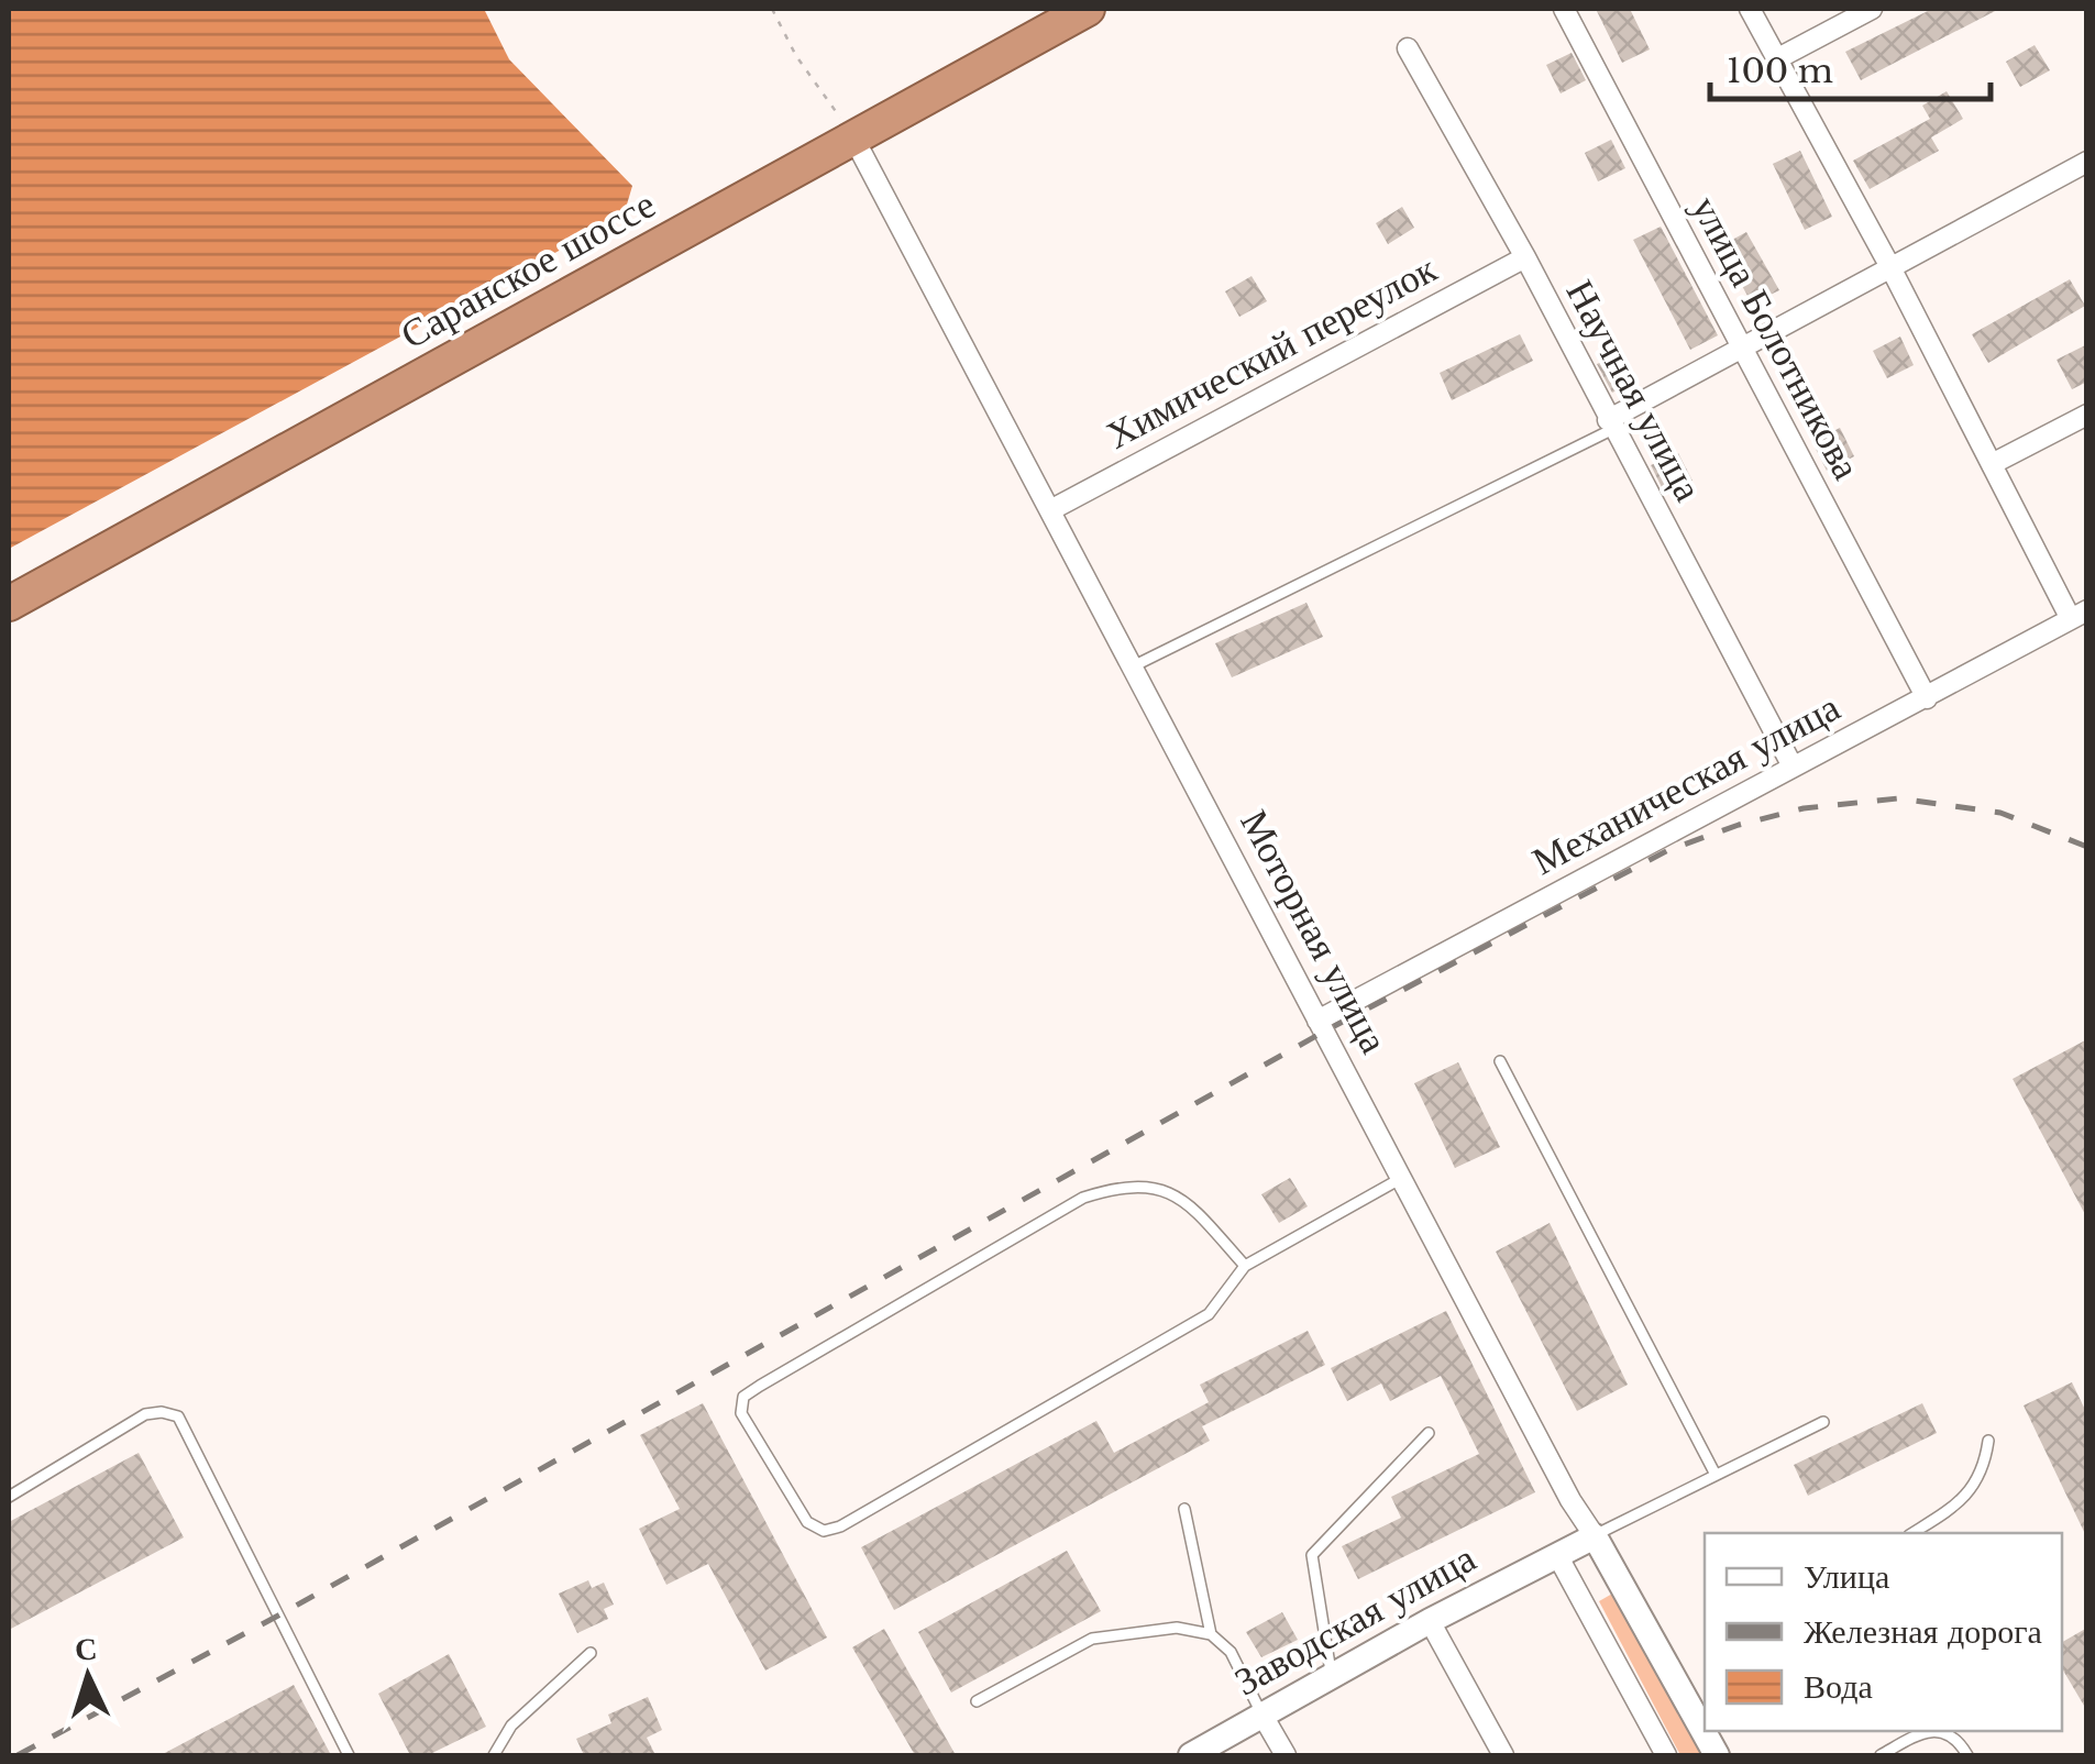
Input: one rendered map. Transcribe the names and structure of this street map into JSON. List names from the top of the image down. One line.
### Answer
{"streets":{"highway":["Саранское шоссе"],"street":["улица Болотникова","Химический переулок","Научная улица","Механическая улица","Моторная улица","Заводская улица"]},"crossings":[["Саранское шоссе","Моторная улица"],["улица Болотникова","Механическая улица"],["Химический переулок","Научная улица"],["Химический переулок","Моторная улица"],["Научная улица","Механическая улица"],["Механическая улица","Моторная улица"],["Моторная улица","Заводская улица"]],"legend":["Улица","Железная дорога","Вода"],"scale_bar":"100 m","north":"top"}
